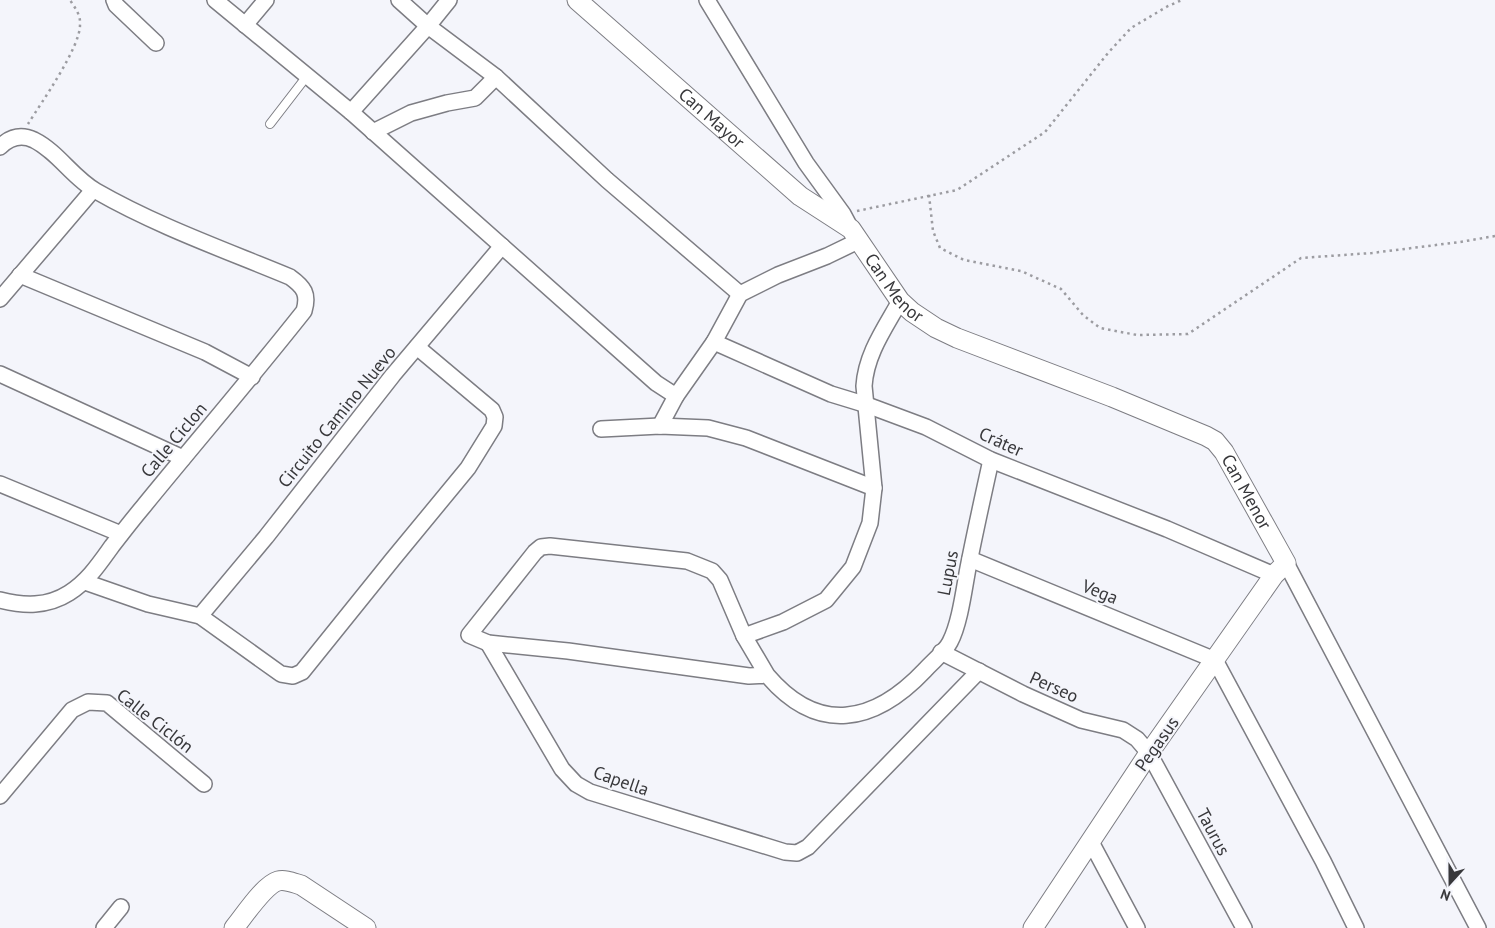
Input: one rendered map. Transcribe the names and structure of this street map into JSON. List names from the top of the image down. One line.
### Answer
{"streets":{"street":["Can Mayor","Can Menor","Circuito Camino Nuevo","Calle Ciclon","Cráter","Lupus","Vega","Perseo","Calle Ciclón","Pegasus","Capella","Taurus"]},"crossings":[["Can Mayor","Can Menor"],["Can Menor","Cráter"],["Can Menor","Pegasus"],["Cráter","Lupus"],["Cráter","Pegasus"],["Lupus","Vega"],["Lupus","Perseo"],["Lupus","Capella"],["Vega","Pegasus"],["Perseo","Pegasus"],["Perseo","Capella"],["Perseo","Taurus"],["Pegasus","Taurus"]],"north":"bottom"}
